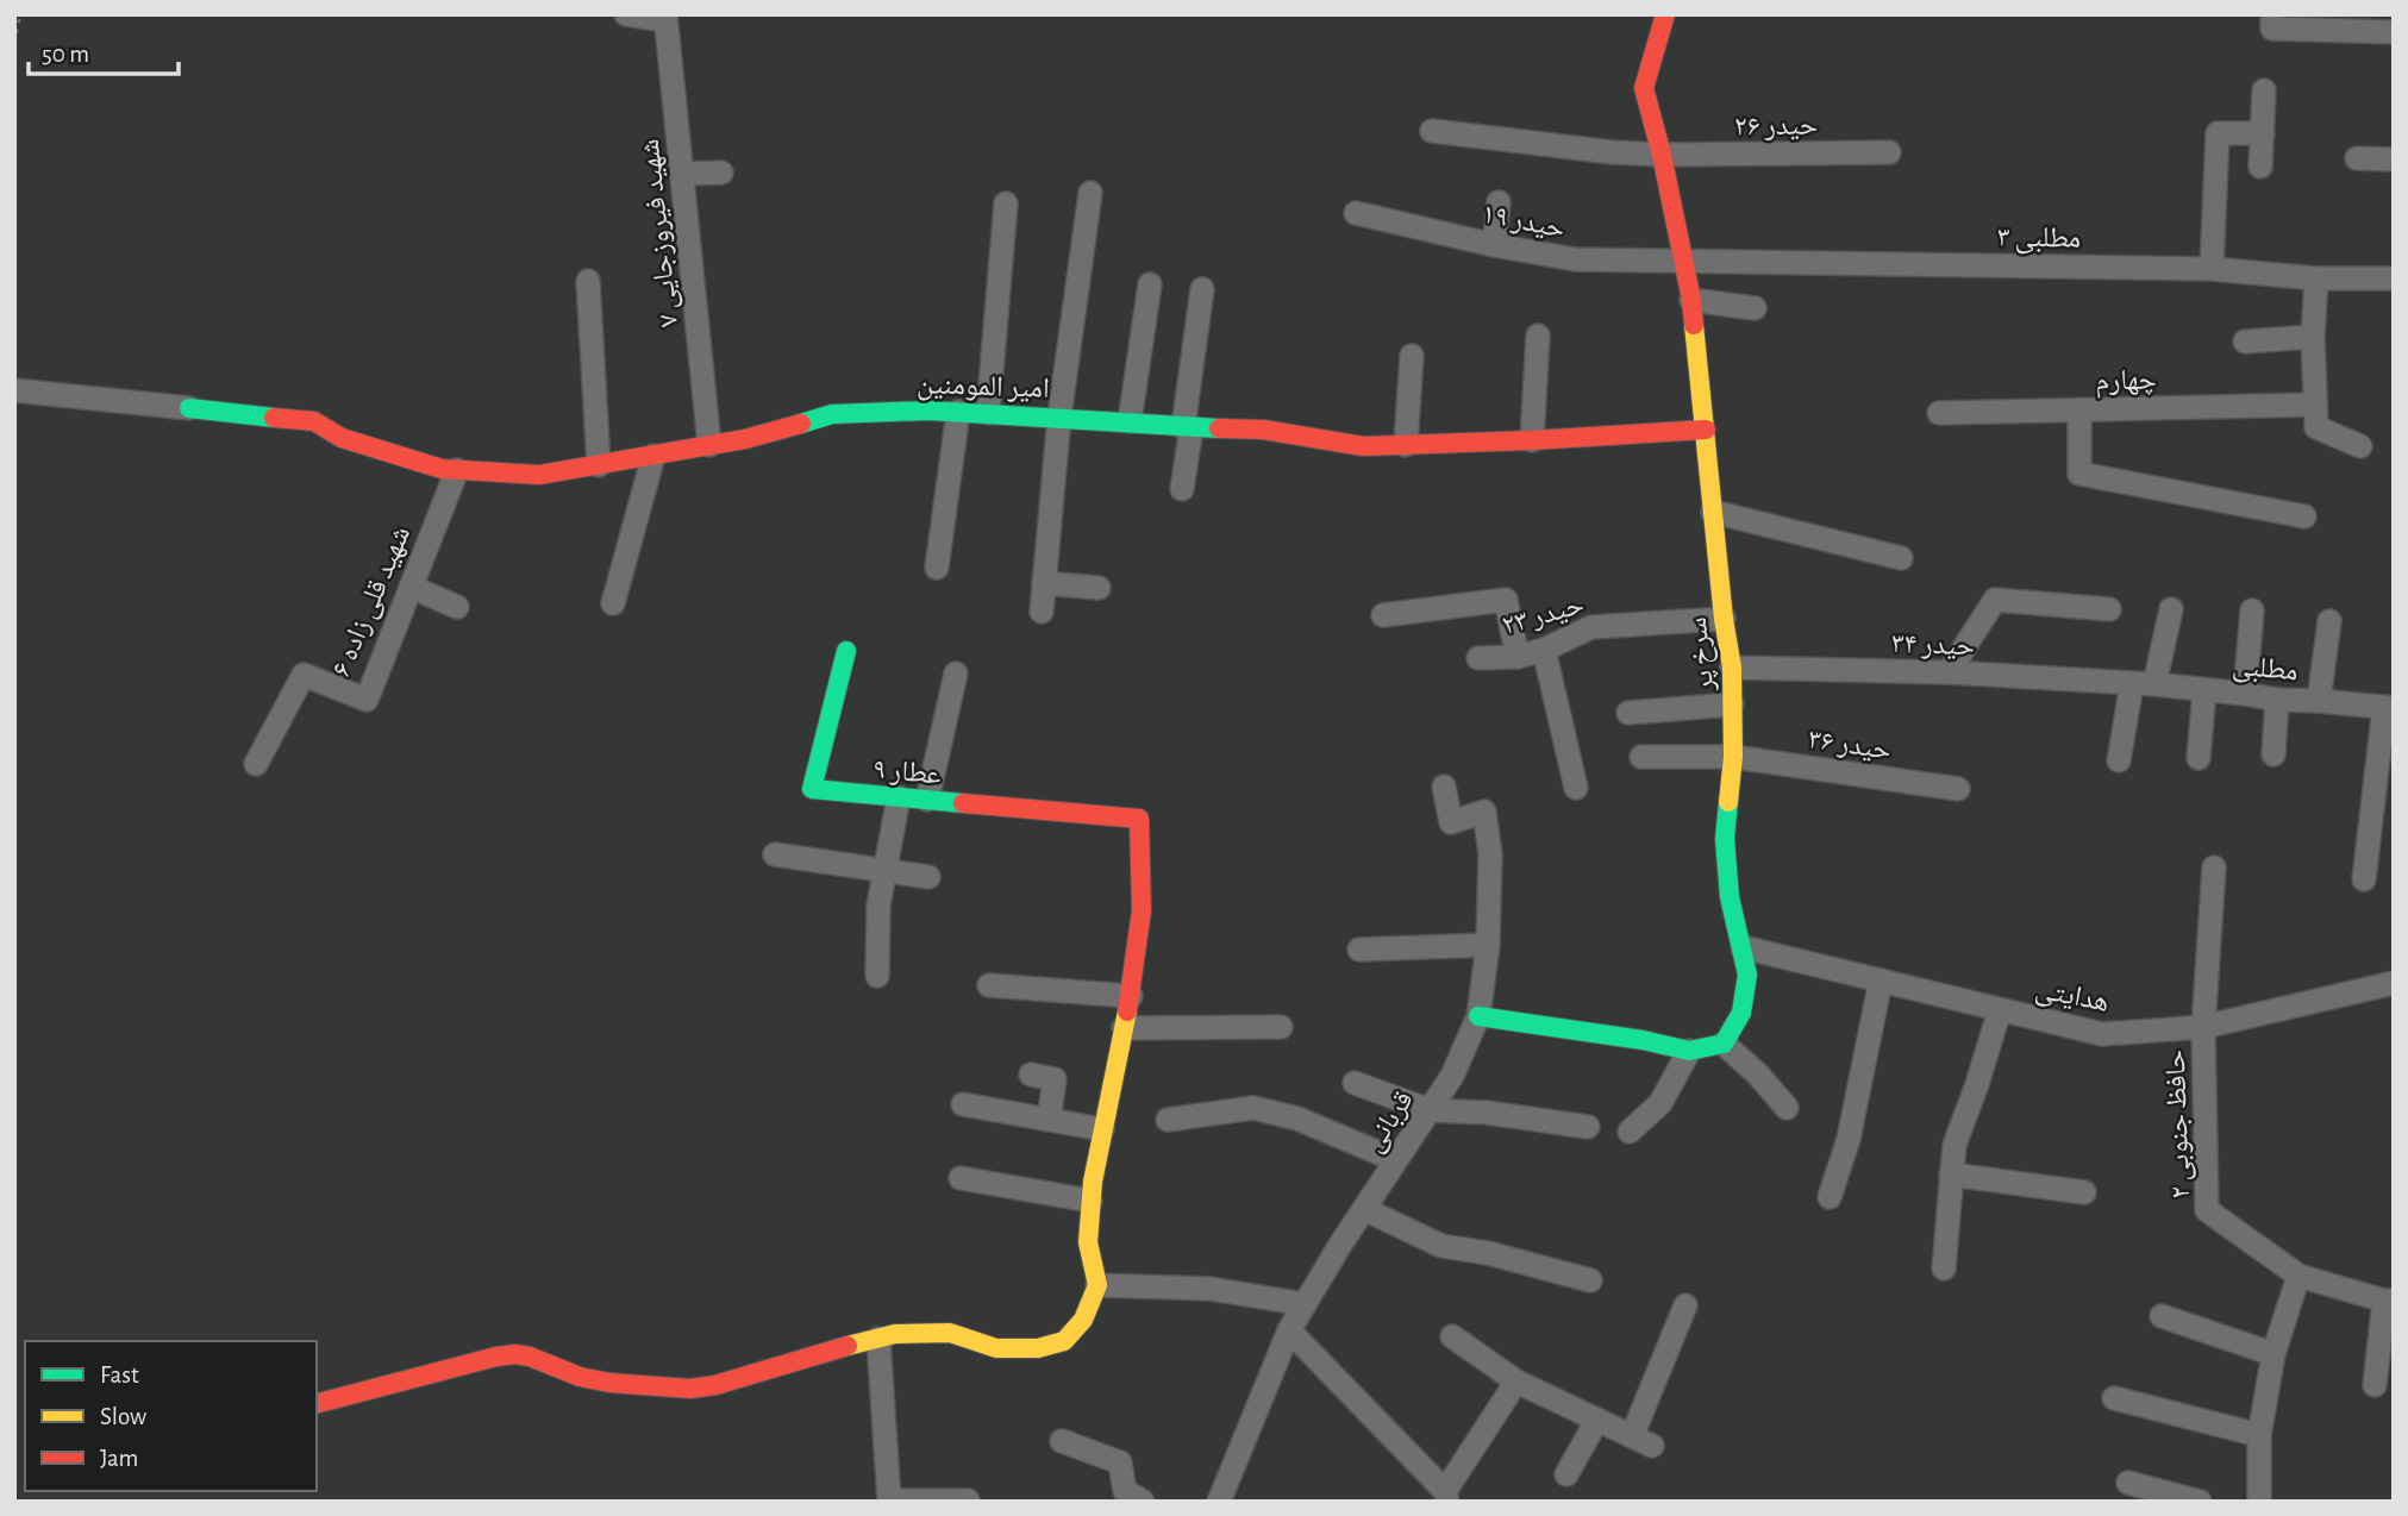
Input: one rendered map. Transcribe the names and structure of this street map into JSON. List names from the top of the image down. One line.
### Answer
{"streets":{"main road":["امیر المومنین","سرخ پر","عطار ۹"],"street":["حیدر ۲۶","حیدر ۱۹","شهید فیروزجایی ۷","مطلبی ۳","چهارم","شهید قلی زاده ۶","حیدر ۲۳","حیدر ۳۴","مطلبی","حیدر ۳۶","هدایتی","قربانی","حافظ جنوبی ۲"]},"crossings":[["حیدر ۲۶","سرخ پر"],["حیدر ۱۹","مطلبی ۳"],["حیدر ۱۹","سرخ پر"],["شهید فیروزجایی ۷","امیر المومنین"],["مطلبی ۳","سرخ پر"],["امیر المومنین","شهید قلی زاده ۶"],["امیر المومنین","سرخ پر"],["حیدر ۲۳","سرخ پر"],["حیدر ۳۴","سرخ پر"],["حیدر ۳۴","مطلبی"],["سرخ پر","حیدر ۳۶"],["سرخ پر","هدایتی"],["هدایتی","حافظ جنوبی ۲"]],"legend":["Fast","Slow","Jam"],"scale_bar":"50 m"}
